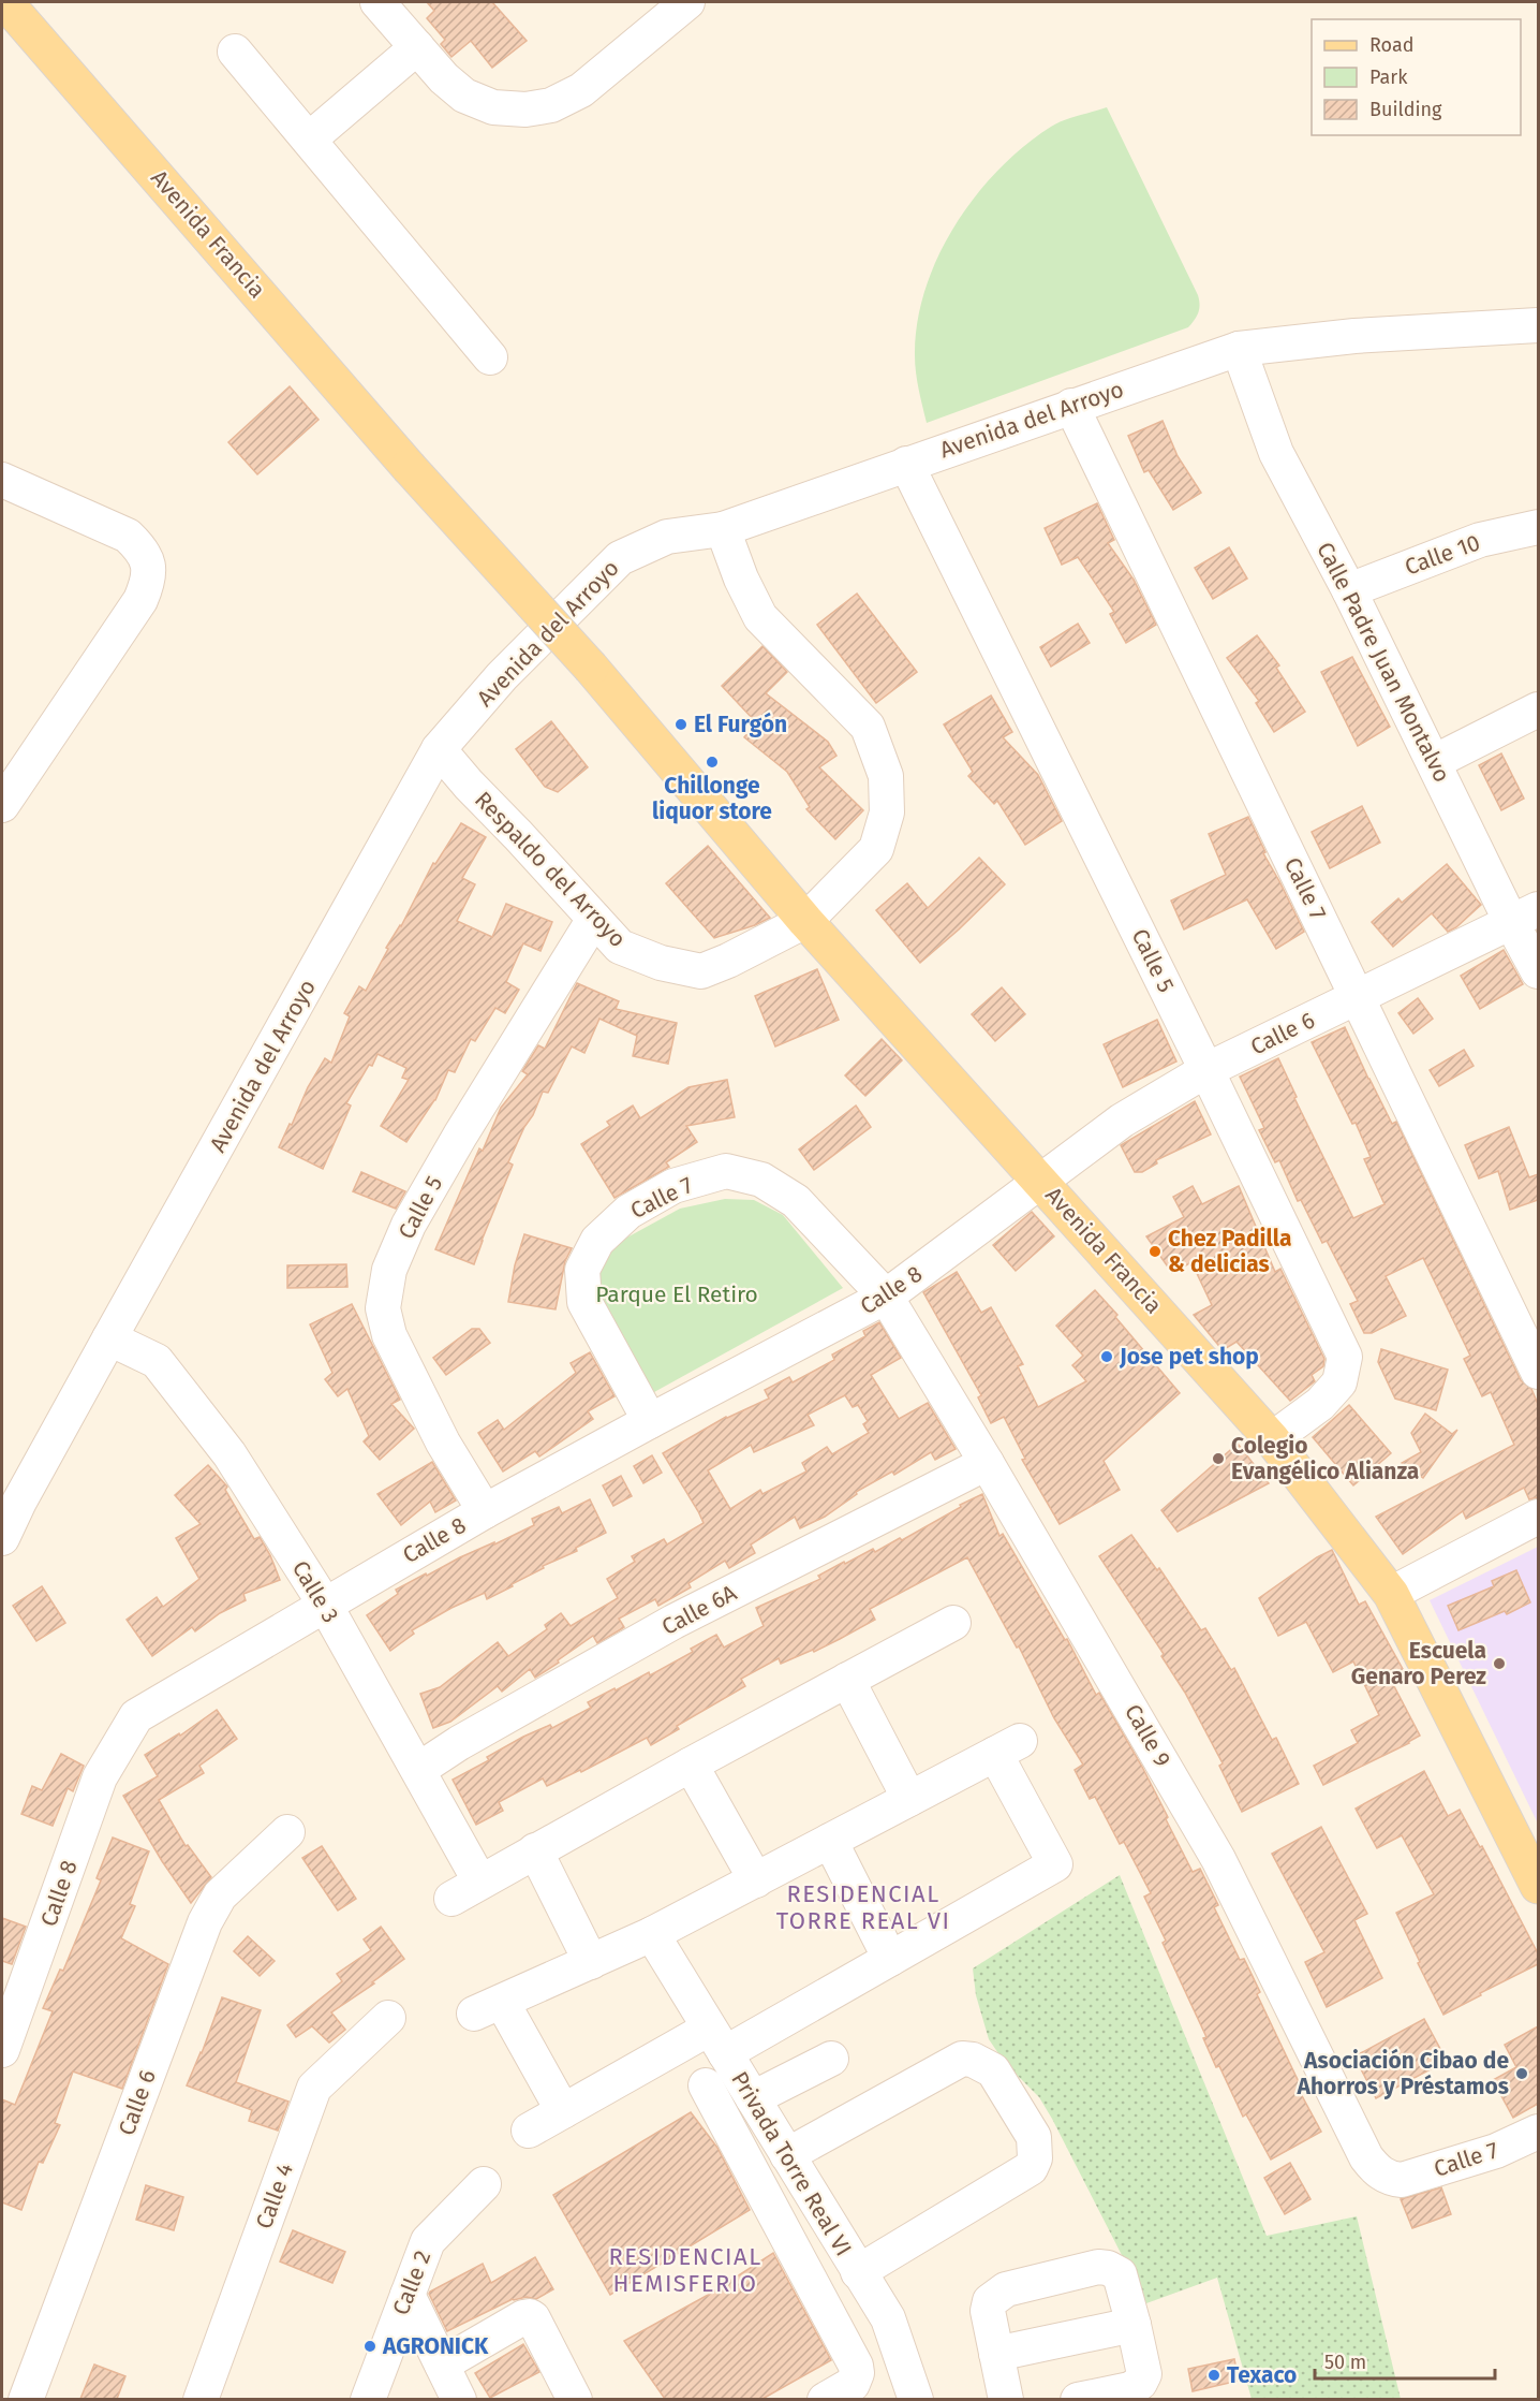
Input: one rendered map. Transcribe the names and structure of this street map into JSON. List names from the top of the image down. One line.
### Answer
{"streets":{"main road":["Avenida Francia"],"street":["Avenida del Arroyo","Calle 10","Calle Padre Juan Montalvo","Respaldo del Arroyo","Calle 7","Calle 5","Calle 6","Calle 8","Calle 3","Calle 6A","Calle 9","Privada Torre Real VI","Calle 4","Calle 2"]},"crossings":[["Avenida Francia","Respaldo del Arroyo"],["Avenida Francia","Calle 5"],["Avenida Francia","Calle 6"],["Avenida Francia","Calle 8"],["Avenida del Arroyo","Calle Padre Juan Montalvo"],["Avenida del Arroyo","Respaldo del Arroyo"],["Avenida del Arroyo","Calle 7"],["Avenida del Arroyo","Calle 5"],["Avenida del Arroyo","Calle 3"],["Calle 10","Calle Padre Juan Montalvo"],["Calle Padre Juan Montalvo","Calle 6"],["Respaldo del Arroyo","Calle 5"],["Calle 7","Calle 6"],["Calle 7","Calle 8"],["Calle 7","Calle 9"],["Calle 5","Calle 6"],["Calle 5","Calle 8"],["Calle 6","Calle 8"],["Calle 8","Calle 3"],["Calle 8","Calle 9"],["Calle 3","Calle 6A"],["Calle 6A","Calle 9"]],"districts":["RESIDENCIAL TORRE REAL VI","RESIDENCIAL HEMISFERIO"],"parks":["Parque El Retiro"],"places":["El Furgón","Chillonge liquor store","Chez Padilla & delicias","Jose pet shop","Colegio Evangélico Alianza","Escuela Genaro Perez","Asociación Cibao de Ahorros y Préstamos","AGRONICK","Texaco"],"legend":["Road","Park","Building"],"scale_bar":"50 m"}
